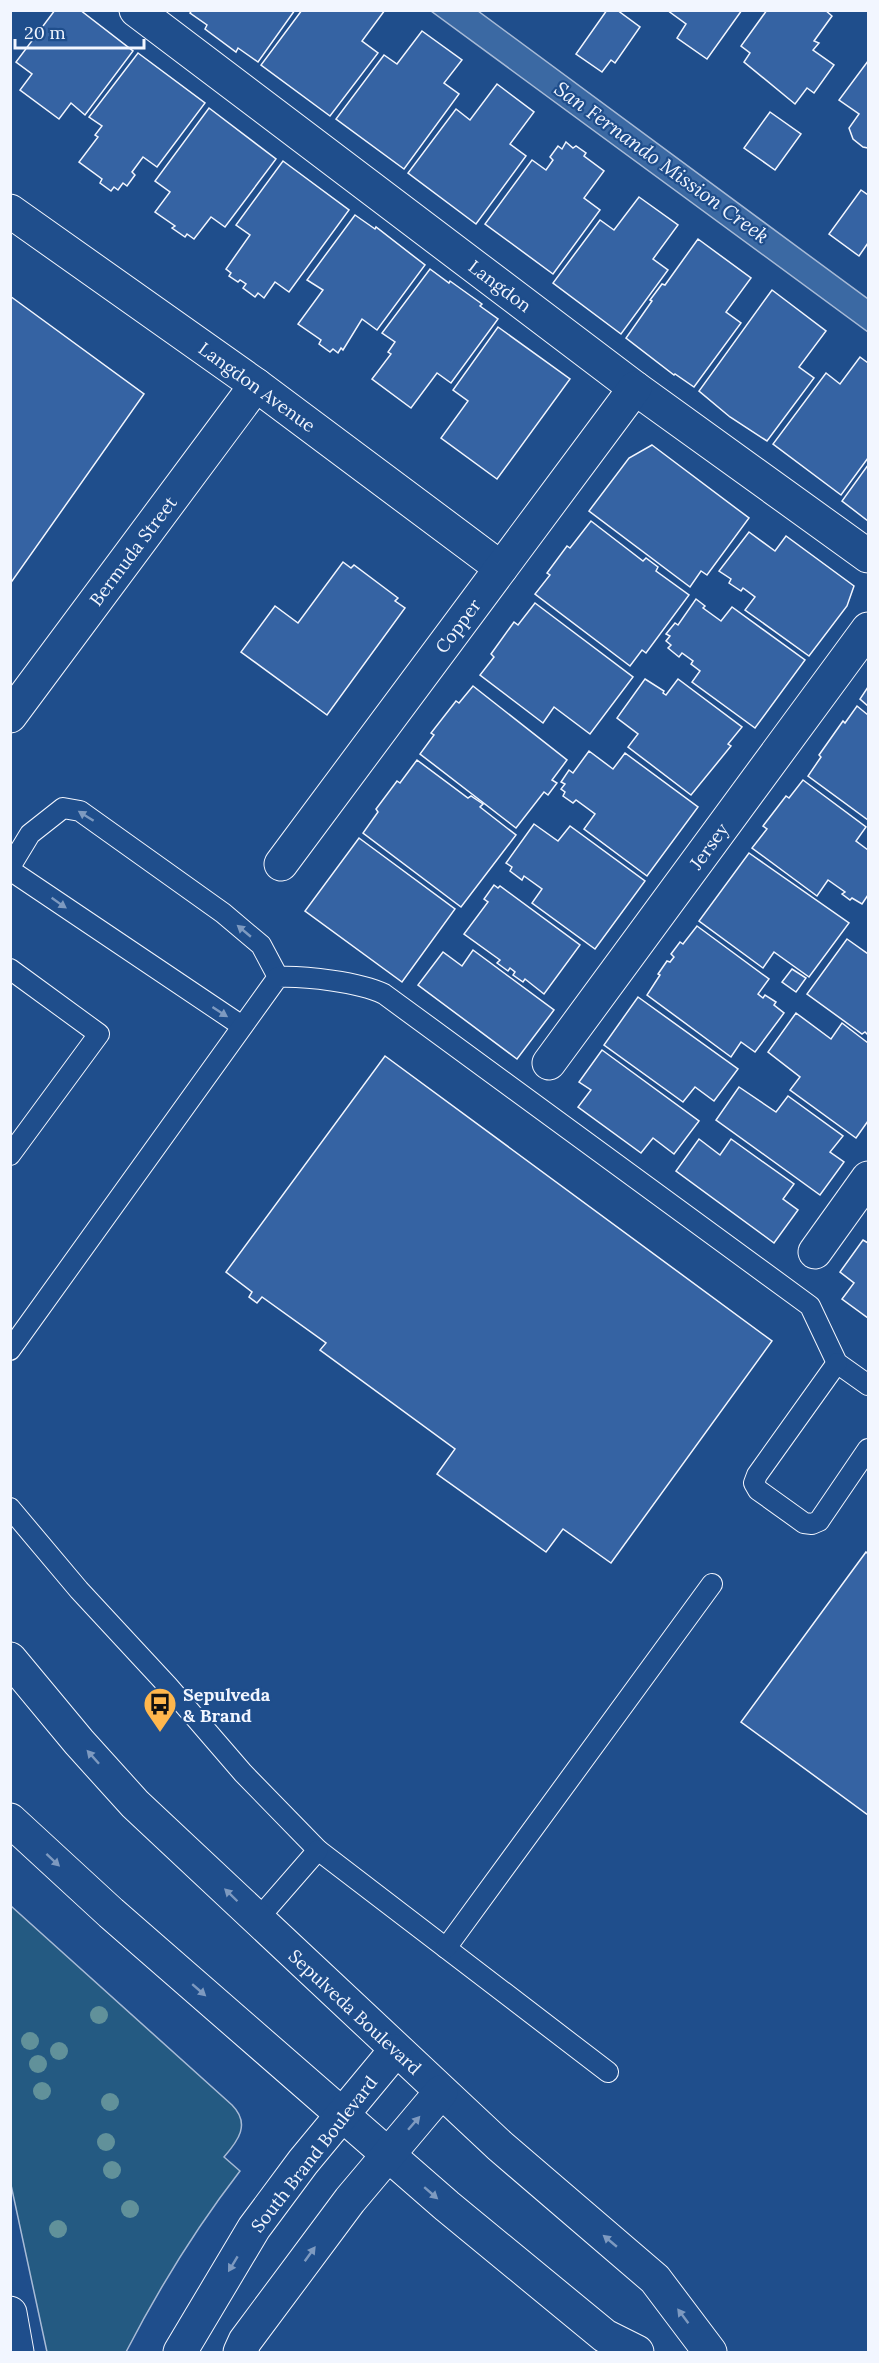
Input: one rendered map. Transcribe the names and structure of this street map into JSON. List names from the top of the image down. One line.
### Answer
{"streets":{"street":["Langdon","Langdon Avenue","Bermuda Street","Copper","Jersey","Sepulveda Boulevard","South Brand Boulevard"]},"crossings":[["Langdon","Copper"],["Langdon Avenue","Bermuda Street"],["Langdon Avenue","Copper"],["Sepulveda Boulevard","South Brand Boulevard"]],"water":["San Fernando Mission Creek"],"places":{"bus stop":["Sepulveda & Brand"]},"scale_bar":"20 m"}
